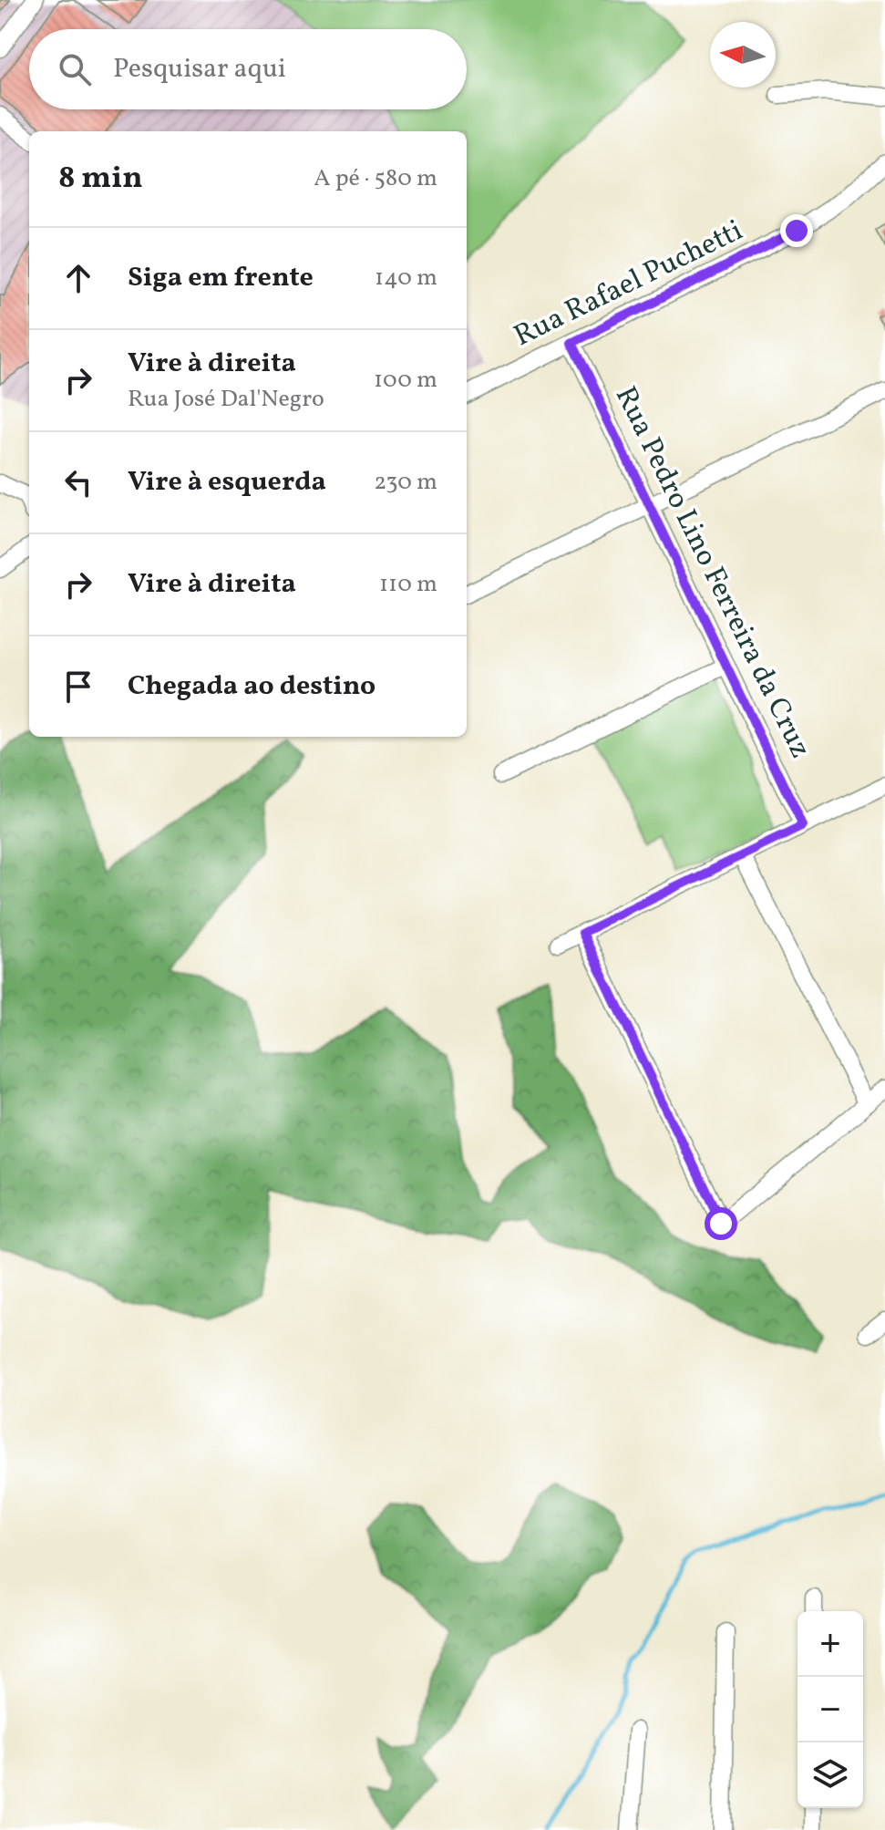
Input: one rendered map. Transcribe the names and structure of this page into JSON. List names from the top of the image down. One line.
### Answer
{"streets":{"street":["Rua Rafael Puchetti","Rua Pedro Lino Ferreira da Cruz"]},"crossings":[["Rua Rafael Puchetti","Rua Pedro Lino Ferreira da Cruz"]],"north":"left","page":{"search":"Pesquisar aqui","heading":["8 min","A pé · 580 m"],"list":[["Siga em frente","140 m"],["Vire à direita","Rua José Dal'Negro","100 m"],["Vire à esquerda","230 m"],["Vire à direita","110 m"],"Chegada ao destino"],"map_buttons":["+","−"]}}
